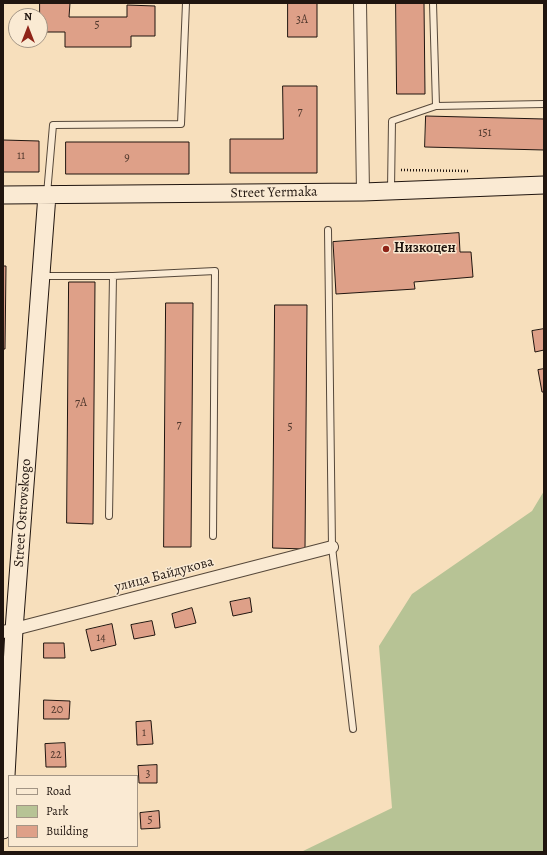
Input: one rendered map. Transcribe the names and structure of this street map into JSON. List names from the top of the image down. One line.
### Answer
{"streets":{"street":["Street Yermaka","Street Ostrovskogo","улица Байдукова"]},"crossings":[["Street Yermaka","Street Ostrovskogo"],["Street Ostrovskogo","улица Байдукова"]],"places":["Низкоцен"],"house_numbers":["3А","5","7","151","11","9","7А","7","5","14","20","1","22","3","5"],"legend":["Road","Park","Building"],"north":"top"}
